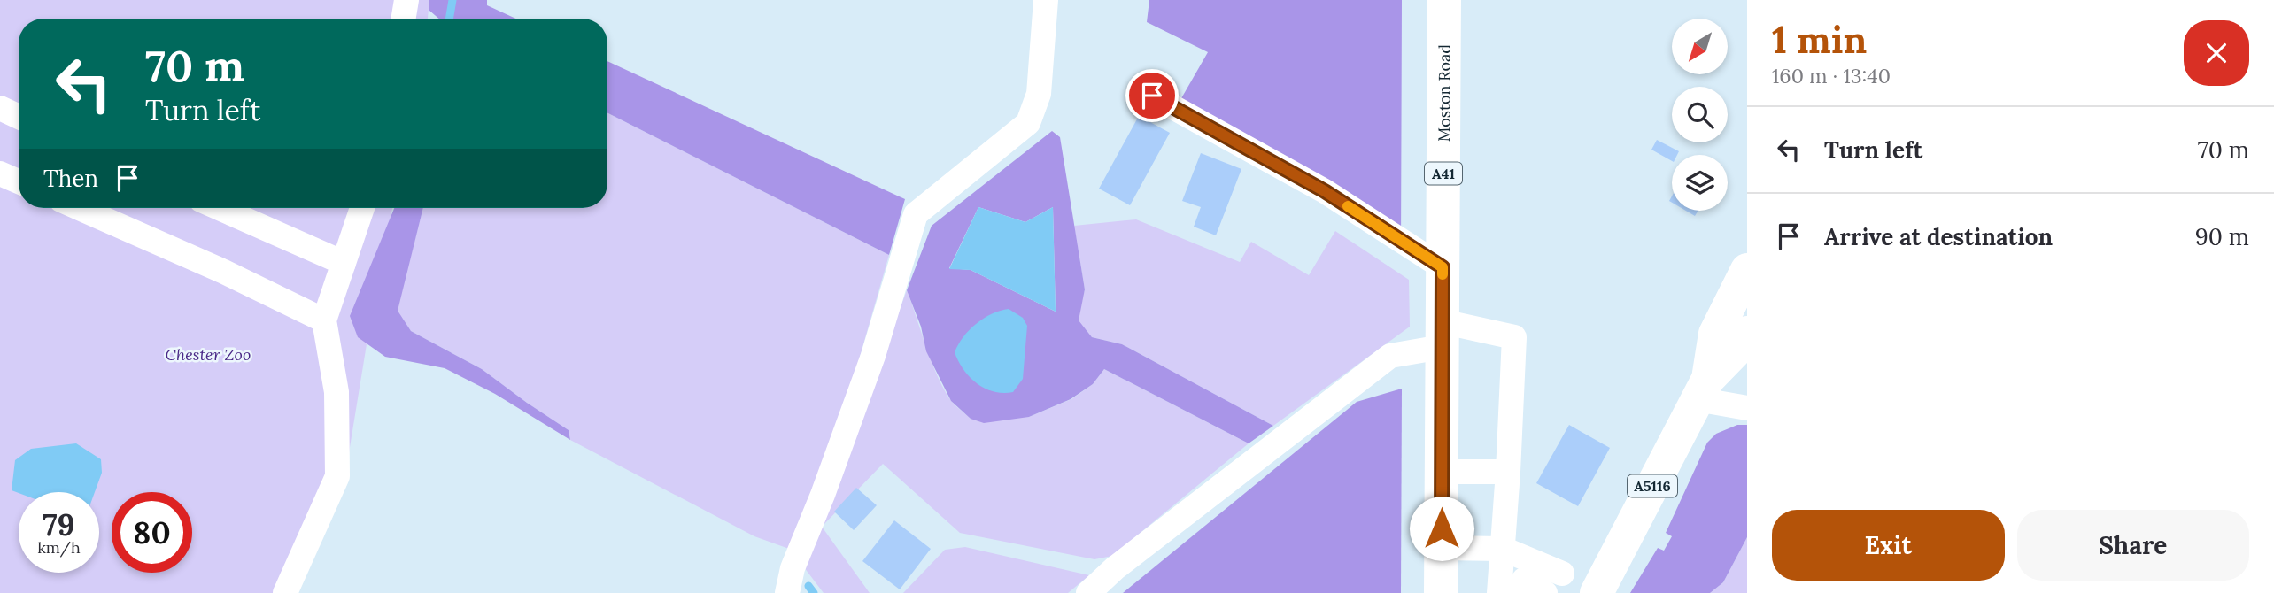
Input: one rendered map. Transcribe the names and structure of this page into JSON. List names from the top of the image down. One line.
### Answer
{"streets":{"highway":["Moston Road","A41","A5116"]},"parks":["Chester Zoo"],"north":"bottom left","page":{"heading":["1 min","160 m · 13:40"],"turn":["70 m","Turn left"],"list":[{"name":"Turn left","value":"70 m"},{"name":"Arrive at destination","value":"90 m"}],"then":"Then","speed":"79 km/h","limit":"80","buttons":["Exit","Share"]}}
